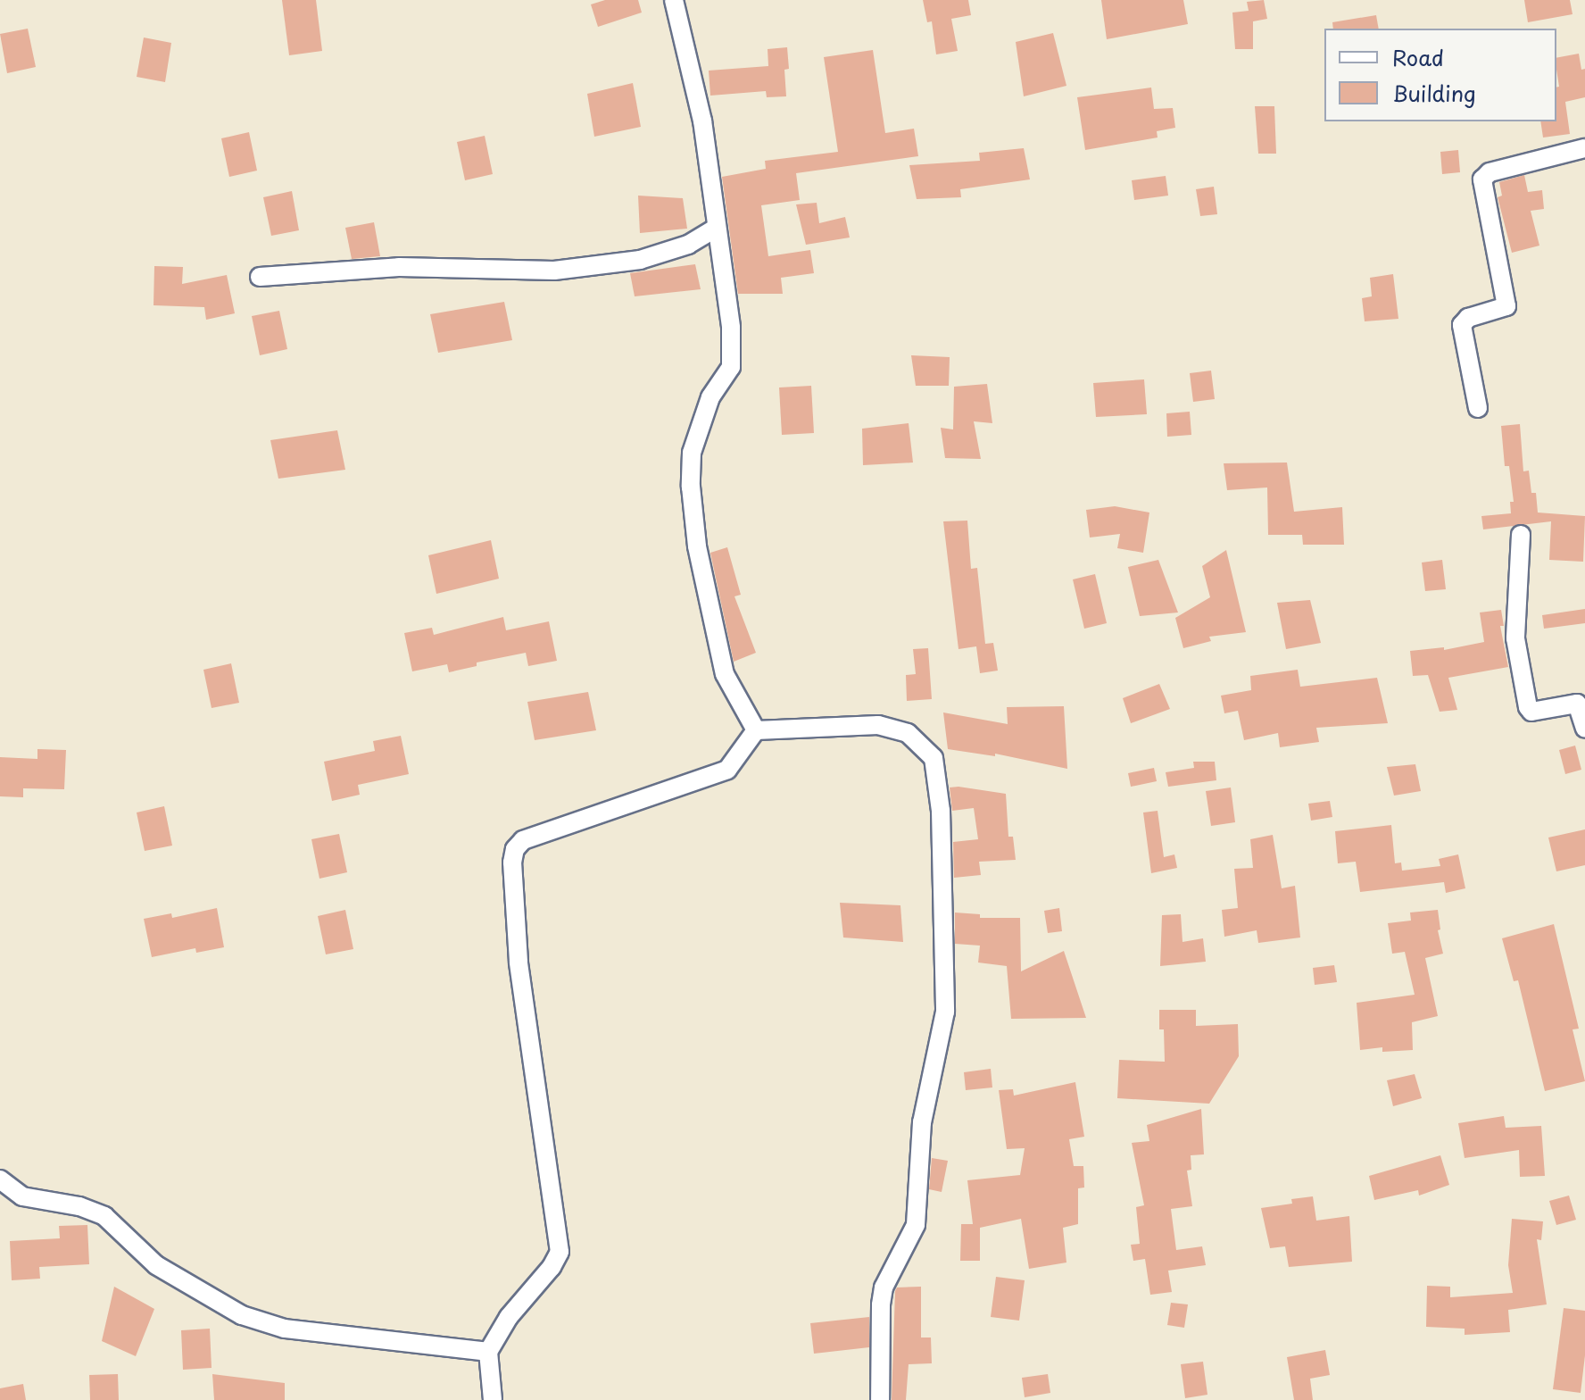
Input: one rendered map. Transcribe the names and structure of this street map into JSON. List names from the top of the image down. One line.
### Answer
{"legend":["Road","Building"]}
